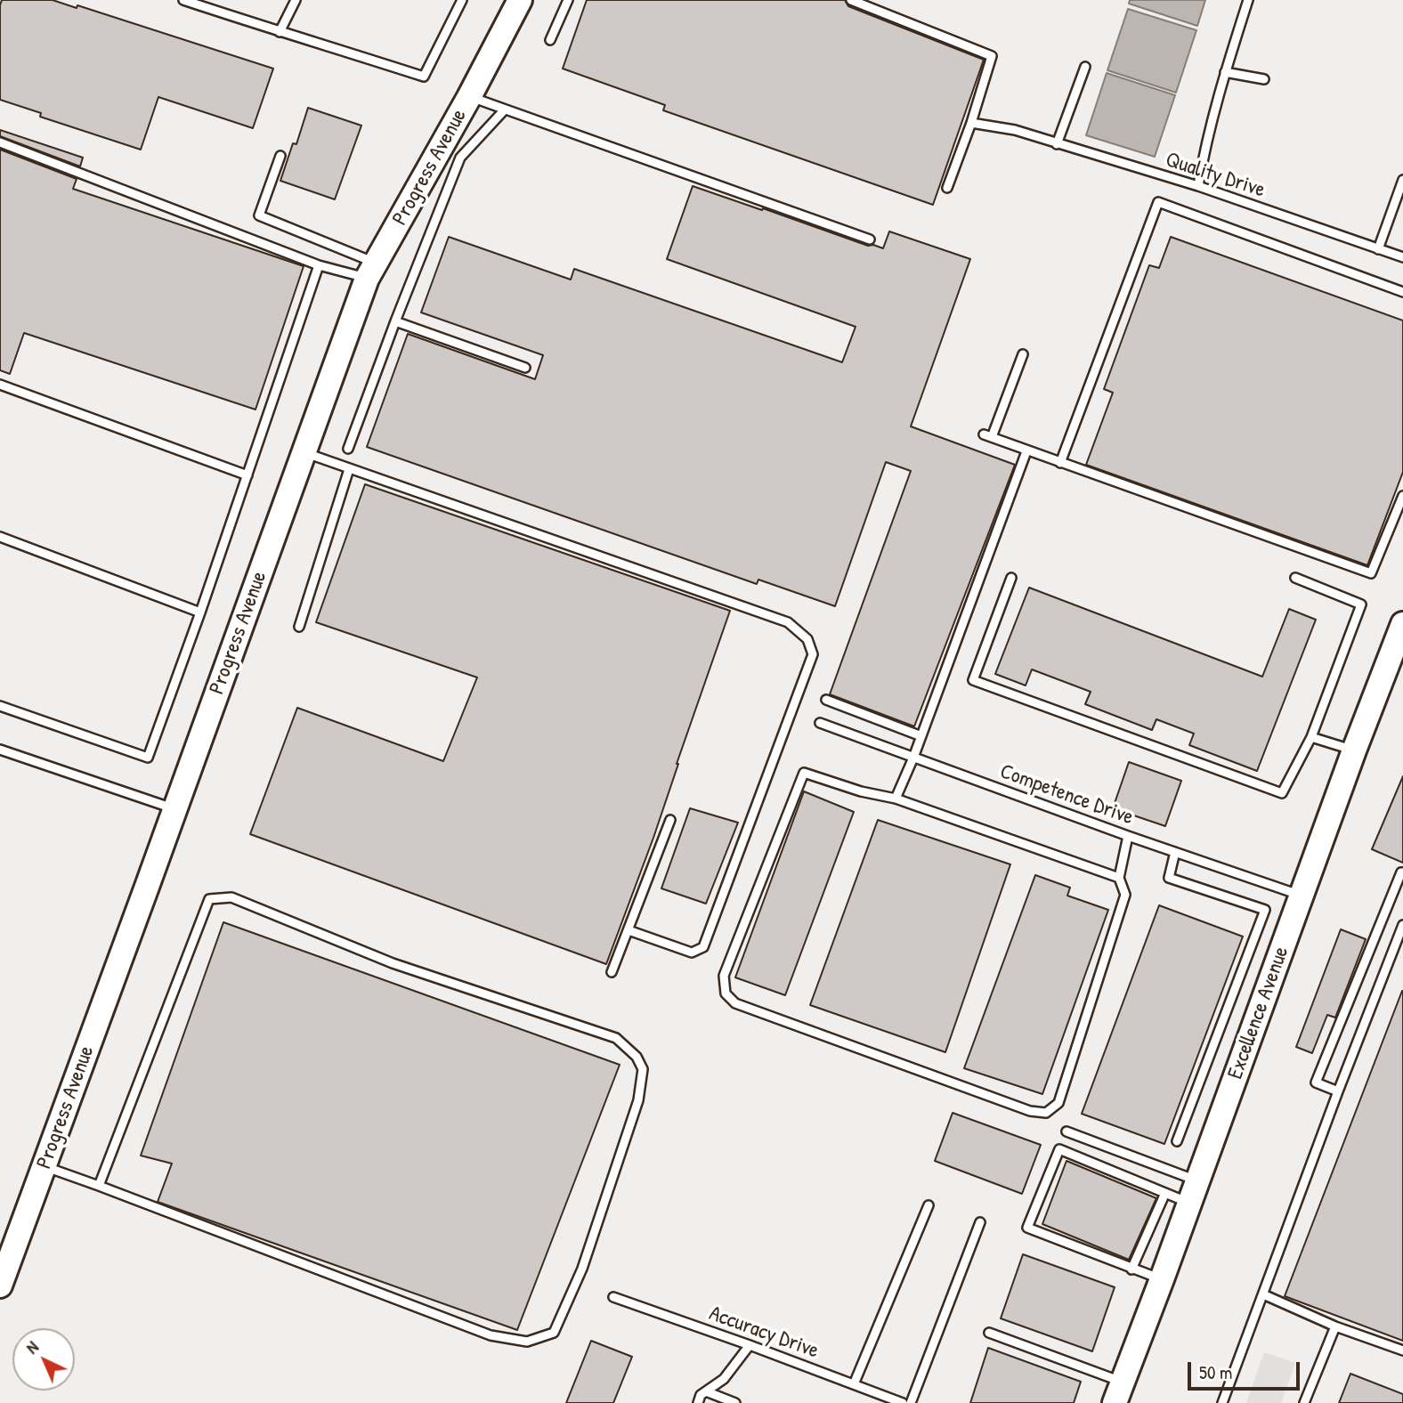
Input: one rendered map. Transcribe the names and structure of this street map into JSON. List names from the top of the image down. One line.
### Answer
{"streets":{"street":["Progress Avenue","Excellence Avenue"],"lane":["Quality Drive","Competence Drive","Accuracy Drive"]},"crossings":[["Competence Drive","Excellence Avenue"]],"scale_bar":"50 m","north":"top left"}
